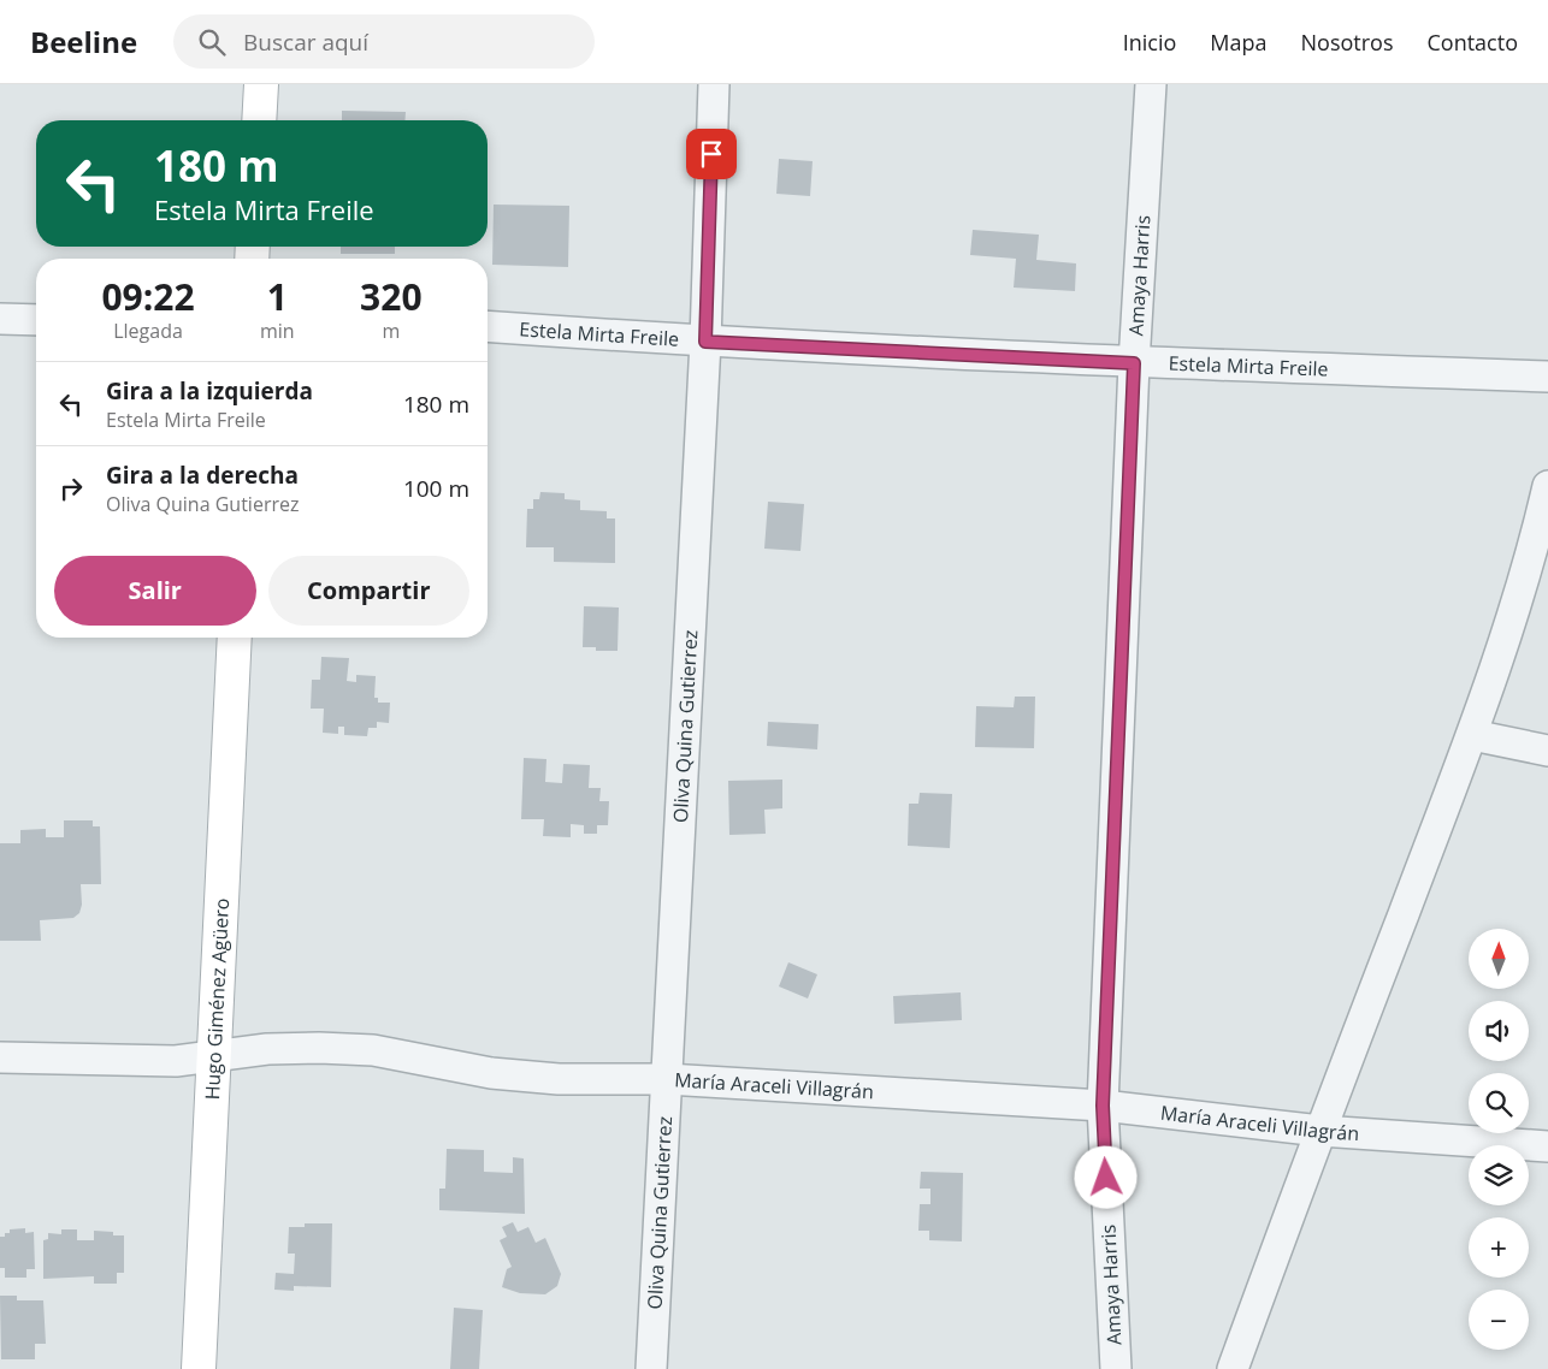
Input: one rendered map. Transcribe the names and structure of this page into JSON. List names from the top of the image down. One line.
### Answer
{"streets":{"street":["Amaya Harris","Estela Mirta Freile","Oliva Quina Gutierrez","Hugo Giménez Agüero","María Araceli Villagrán"]},"crossings":[["Amaya Harris","Estela Mirta Freile"],["Amaya Harris","María Araceli Villagrán"],["Estela Mirta Freile","Oliva Quina Gutierrez"],["Oliva Quina Gutierrez","María Araceli Villagrán"],["Hugo Giménez Agüero","María Araceli Villagrán"]],"north":"top","page":{"header":"Beeline","search":"Buscar aquí","nav":["Inicio","Mapa","Nosotros","Contacto"],"turn":["180 m","Estela Mirta Freile"],"eta":["09:22","Llegada","1","min","320","m"],"list":[{"name":"Gira a la izquierda","note":"Estela Mirta Freile","value":"180 m"},{"name":"Gira a la derecha","note":"Oliva Quina Gutierrez","value":"100 m"}],"buttons":["Salir","Compartir"],"map_buttons":["+","−"]}}
